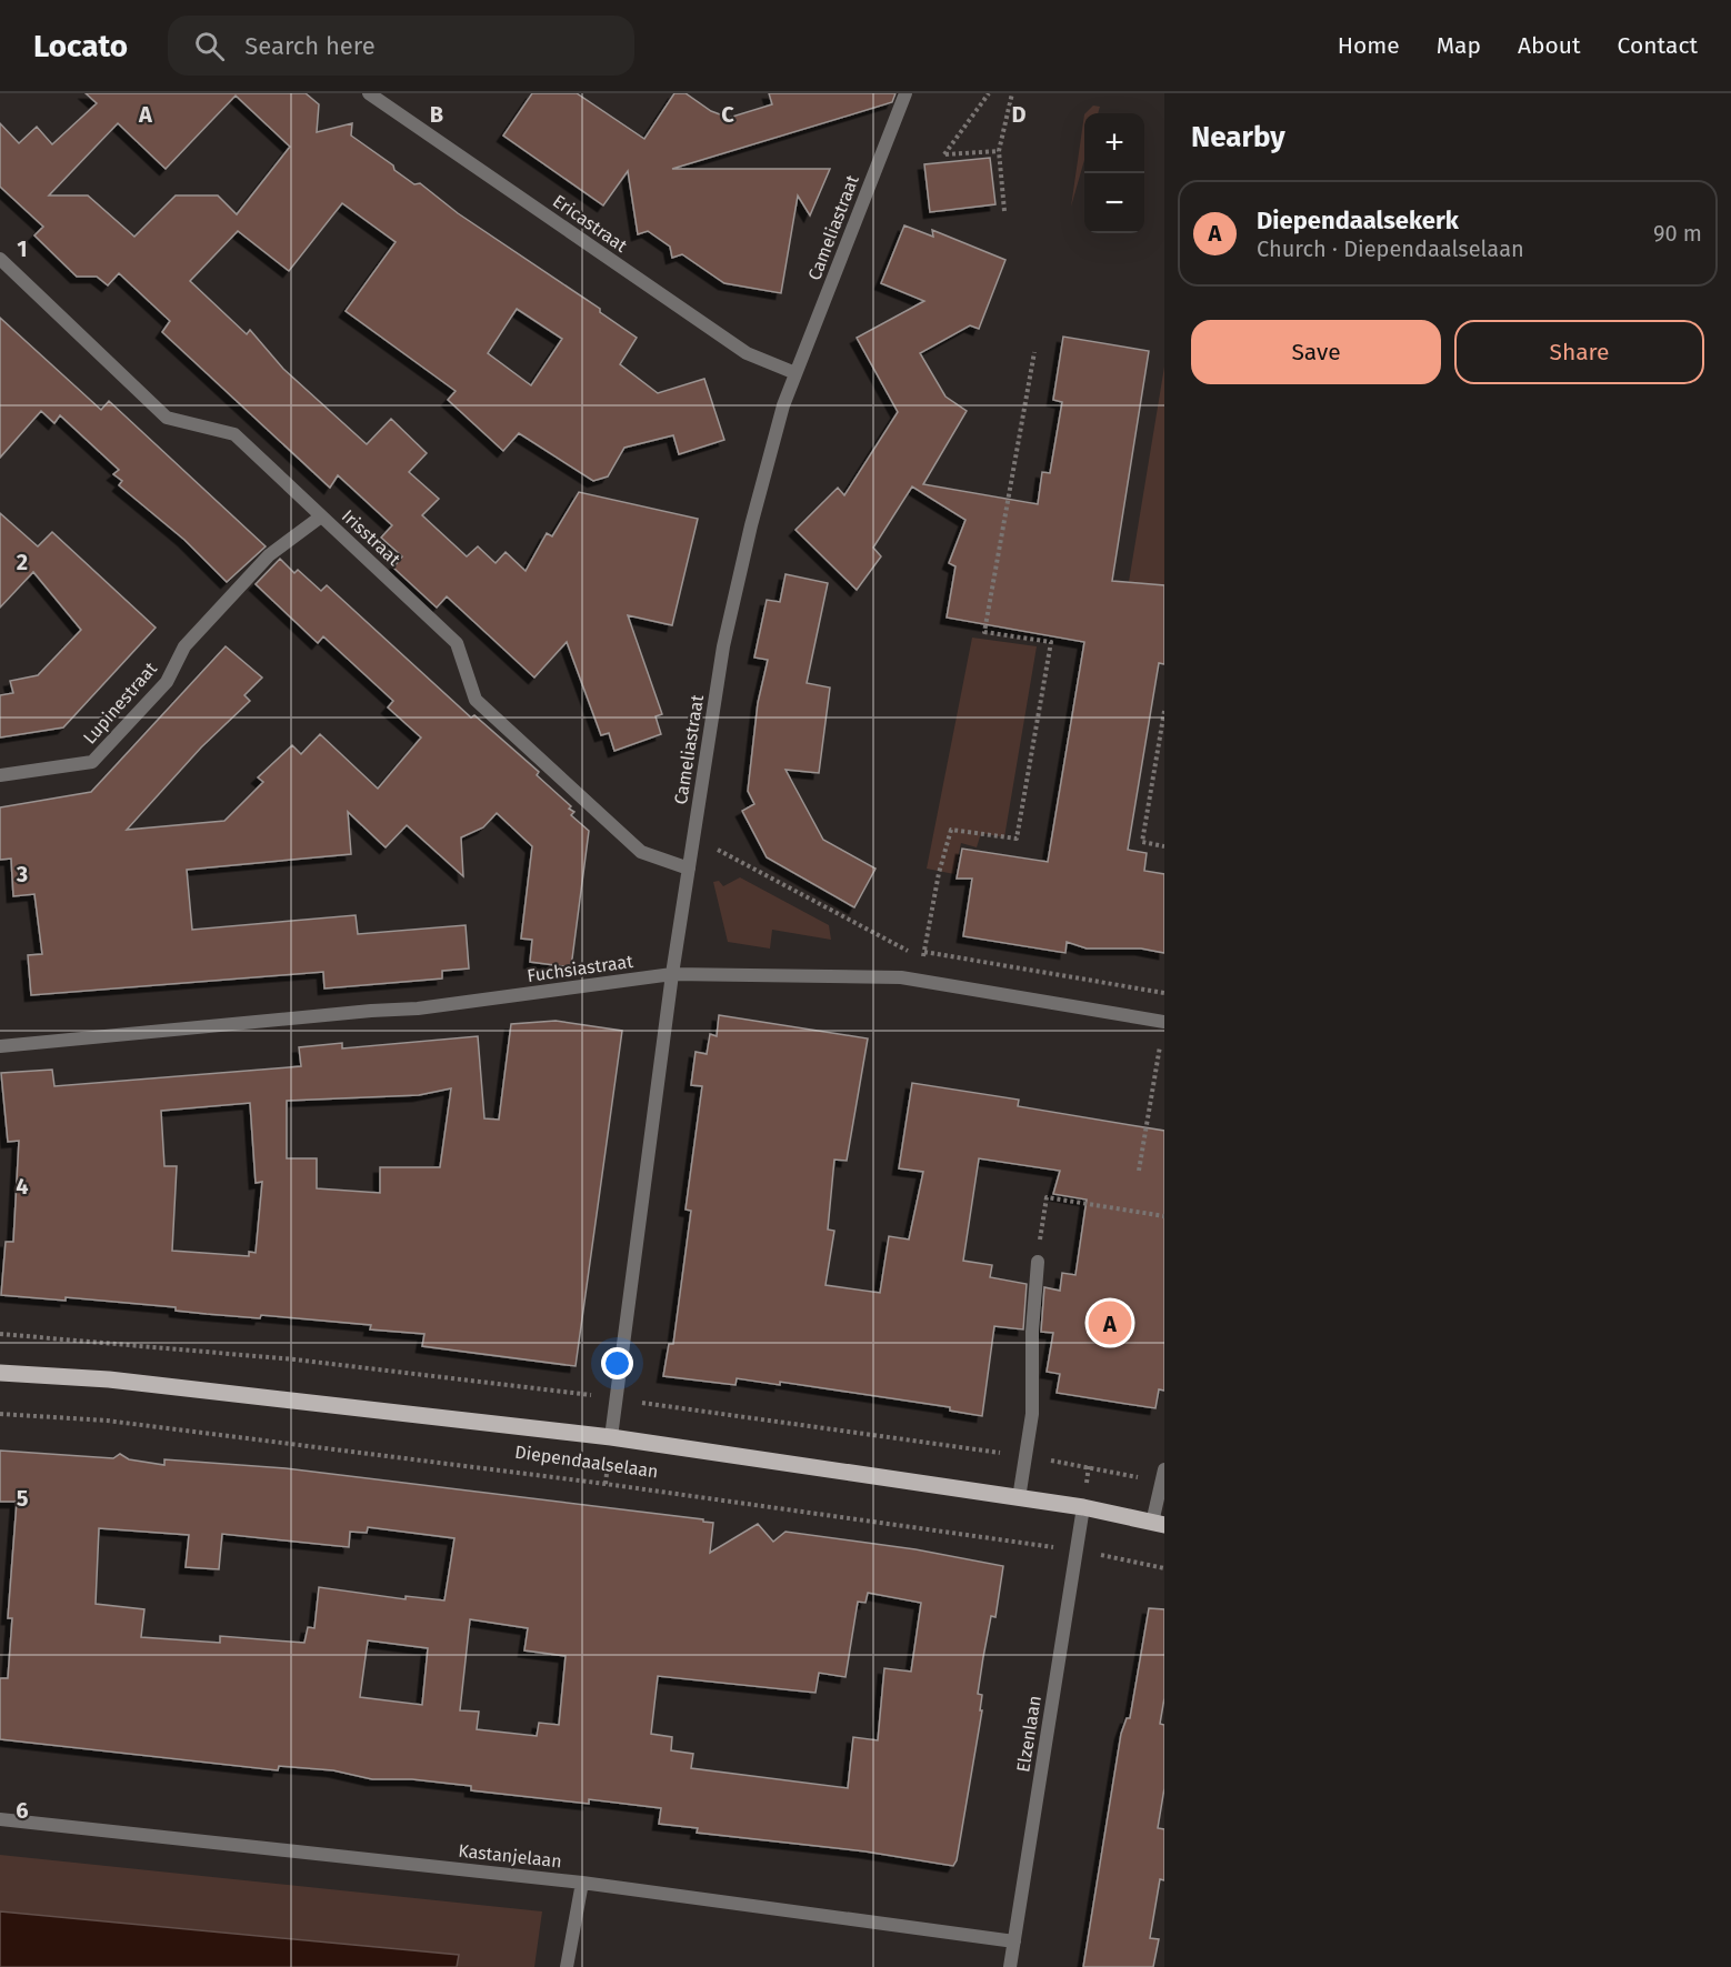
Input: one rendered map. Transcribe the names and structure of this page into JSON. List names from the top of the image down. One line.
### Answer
{"streets":{"main road":["Diependaalselaan"],"street":["Ericastraat","Cameliastraat","Irisstraat","Lupinestraat","Fuchsiastraat","Elzenlaan","Kastanjelaan"]},"crossings":[["Ericastraat","Cameliastraat"],["Cameliastraat","Irisstraat"],["Cameliastraat","Fuchsiastraat"],["Cameliastraat","Diependaalselaan"],["Irisstraat","Lupinestraat"],["Diependaalselaan","Elzenlaan"],["Elzenlaan","Kastanjelaan"]],"page":{"header":"Locato","search":"Search here","nav":["Home","Map","About","Contact"],"heading":"Nearby","map_buttons":["+","−"],"list":[{"mark":"A","name":"Diependaalsekerk","note":"Church · Diependaalselaan","value":"90 m"}],"buttons":["Save","Share"],"pins":"A"},"grid":{"columns":["A","B","C","D"],"rows":["1","2","3","4","5","6"]}}
